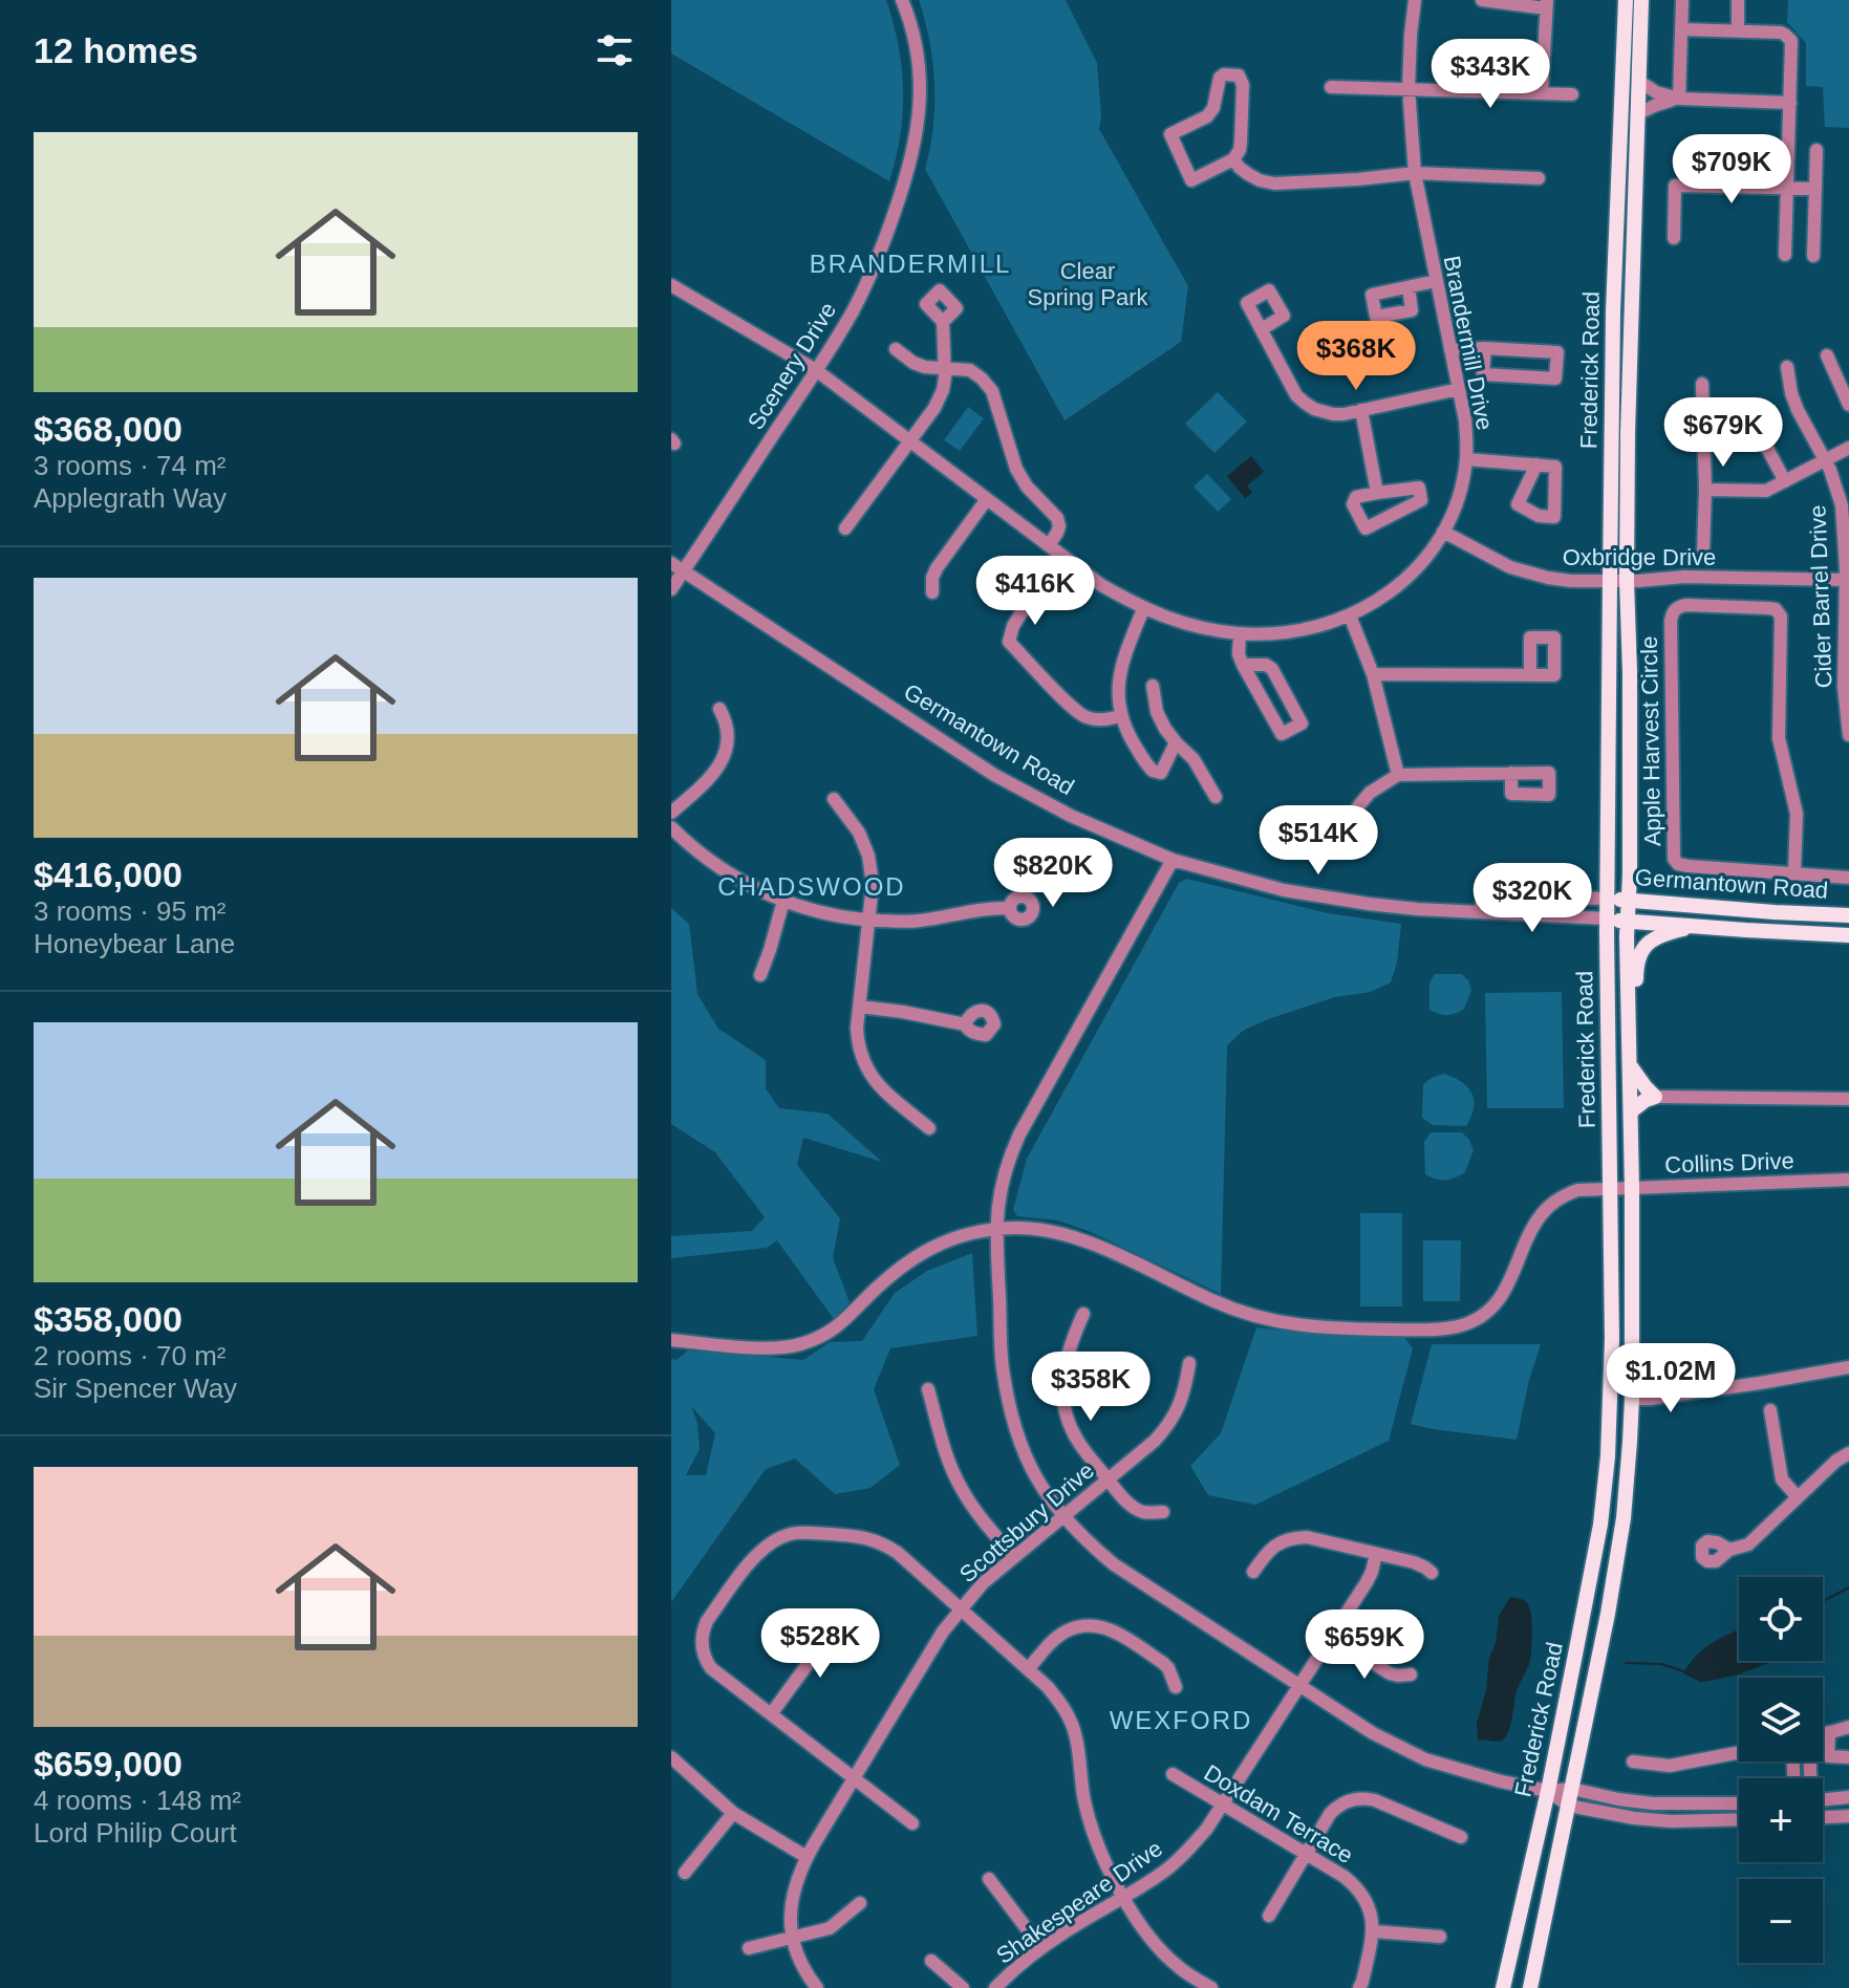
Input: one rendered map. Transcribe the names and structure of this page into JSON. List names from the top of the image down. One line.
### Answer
{"streets":{"main road":["Frederick Road","Germantown Road"],"street":["Brandermill Drive","Scenery Drive","Oxbridge Drive","Cider Barrel Drive","Apple Harvest Circle","Collins Drive","Scottsbury Drive","Doxdam Terrace","Shakespeare Drive"]},"crossings":[["Brandermill Drive","Scenery Drive"],["Brandermill Drive","Oxbridge Drive"],["Scenery Drive","Germantown Road"],["Frederick Road","Oxbridge Drive"],["Frederick Road","Germantown Road"],["Frederick Road","Collins Drive"],["Oxbridge Drive","Cider Barrel Drive"],["Doxdam Terrace","Shakespeare Drive"]],"districts":["BRANDERMILL","CHADSWOOD","WEXFORD"],"parks":["Clear Spring Park"],"page":{"heading":"12 homes","price":["$343K","$709K","$368K","$679K","$416K","$514K","$820K","$320K","$1.02M","$358K","$528K","$659K"],"list":[{"name":"$368,000","note":"3 rooms · 74 m² · Applegrath Way"},{"name":"$416,000","note":"3 rooms · 95 m² · Honeybear Lane"},{"name":"$358,000","note":"2 rooms · 70 m² · Sir Spencer Way"},{"name":"$659,000","note":"4 rooms · 148 m² · Lord Philip Court"}],"map_buttons":["+","−"]}}
